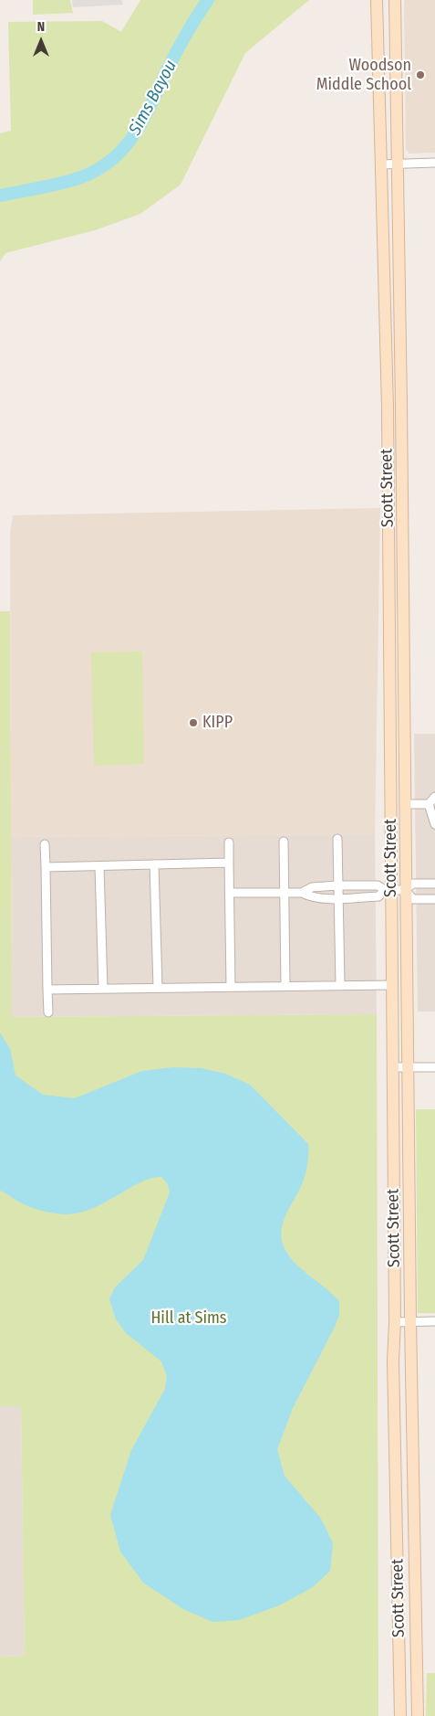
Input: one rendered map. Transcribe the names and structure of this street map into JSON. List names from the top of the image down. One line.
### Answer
{"streets":{"main road":["Scott Street"]},"water":["Sims Bayou"],"parks":["Hill at Sims"],"places":["Woodson Middle School","KIPP"],"north":"top"}
